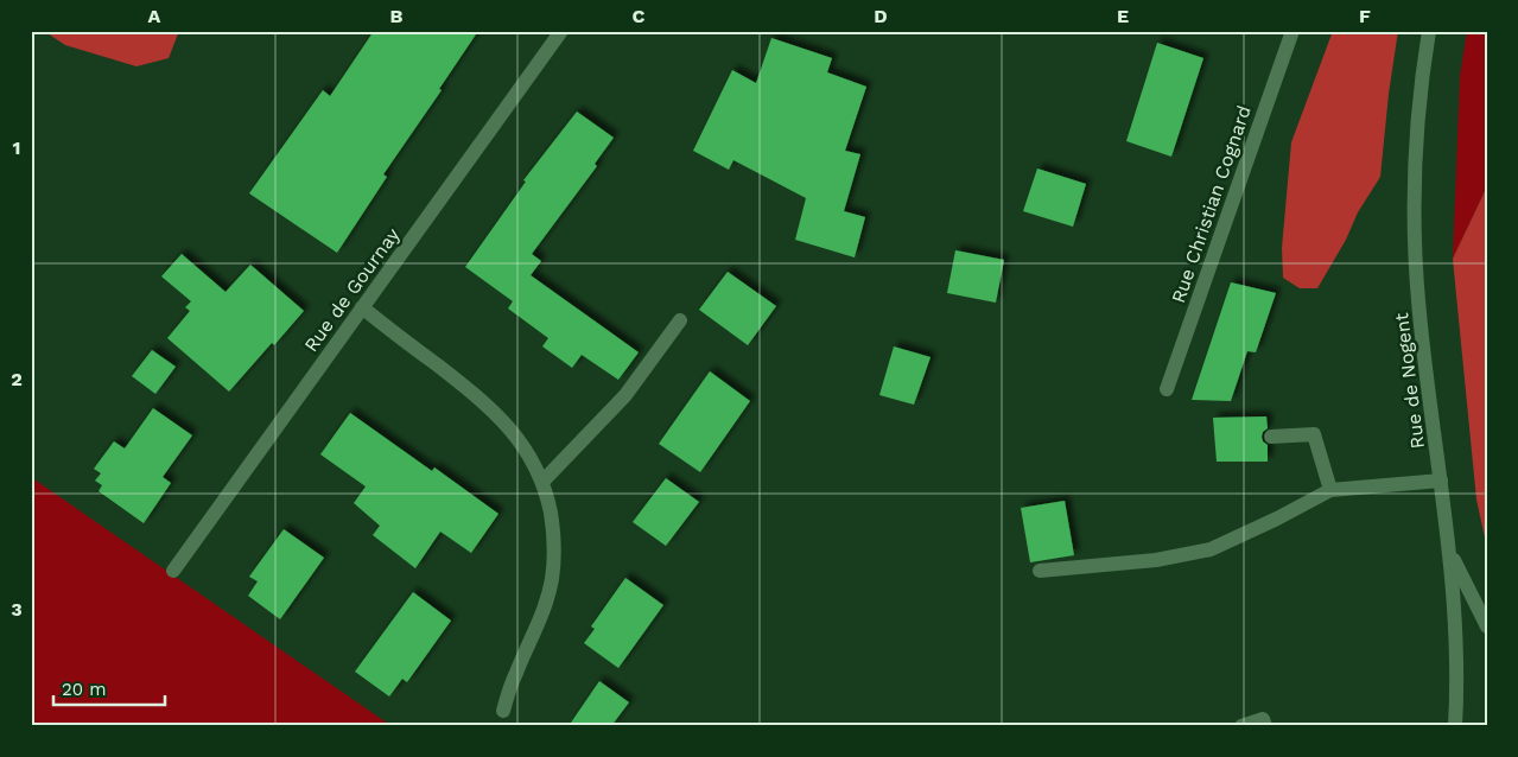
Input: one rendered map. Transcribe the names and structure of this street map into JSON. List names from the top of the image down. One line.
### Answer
{"streets":{"street":["Rue Christian Cognard","Rue de Gournay","Rue de Nogent"]},"scale_bar":"20 m","grid":{"columns":["A","B","C","D","E","F"],"rows":["1","2","3"]}}
